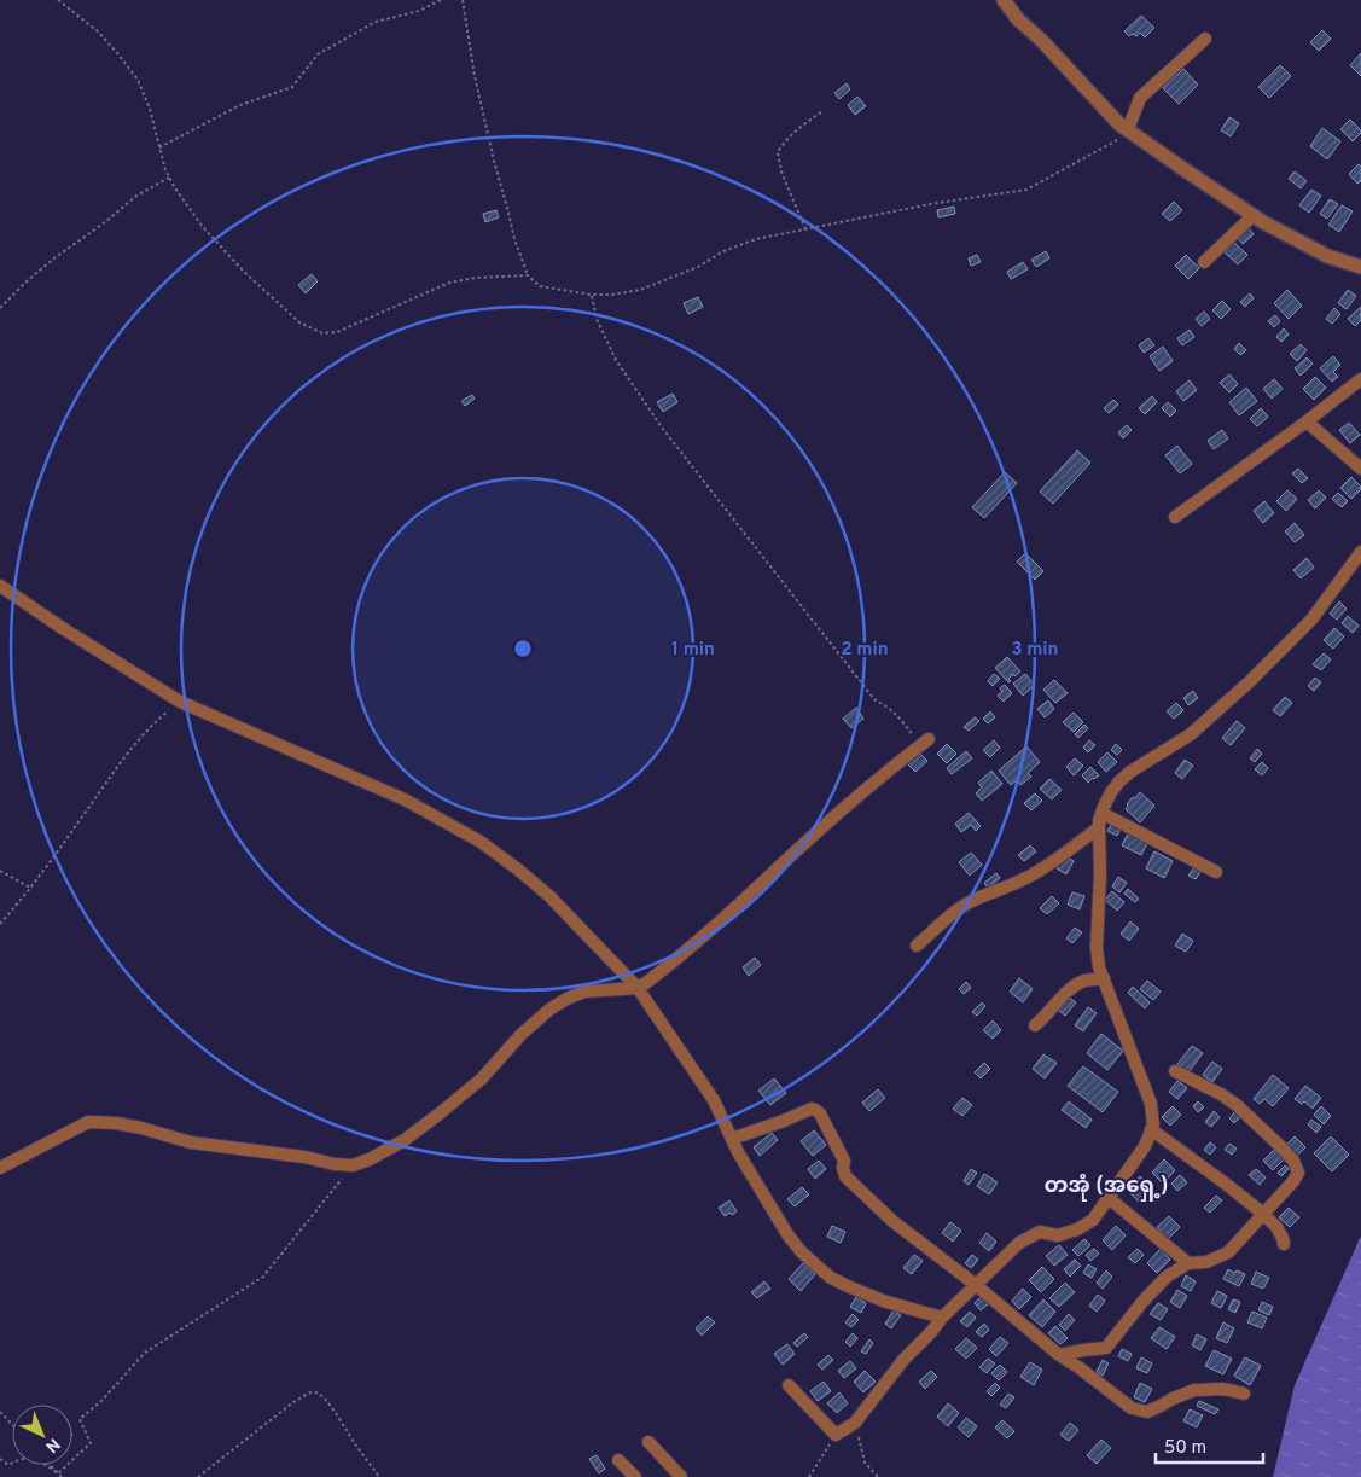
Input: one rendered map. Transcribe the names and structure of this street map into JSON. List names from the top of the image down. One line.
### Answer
{"districts":["တအုံ (အရှေ့)"],"scale_bar":"50 m","north":"bottom right","rings":["1 min","2 min","3 min"]}
